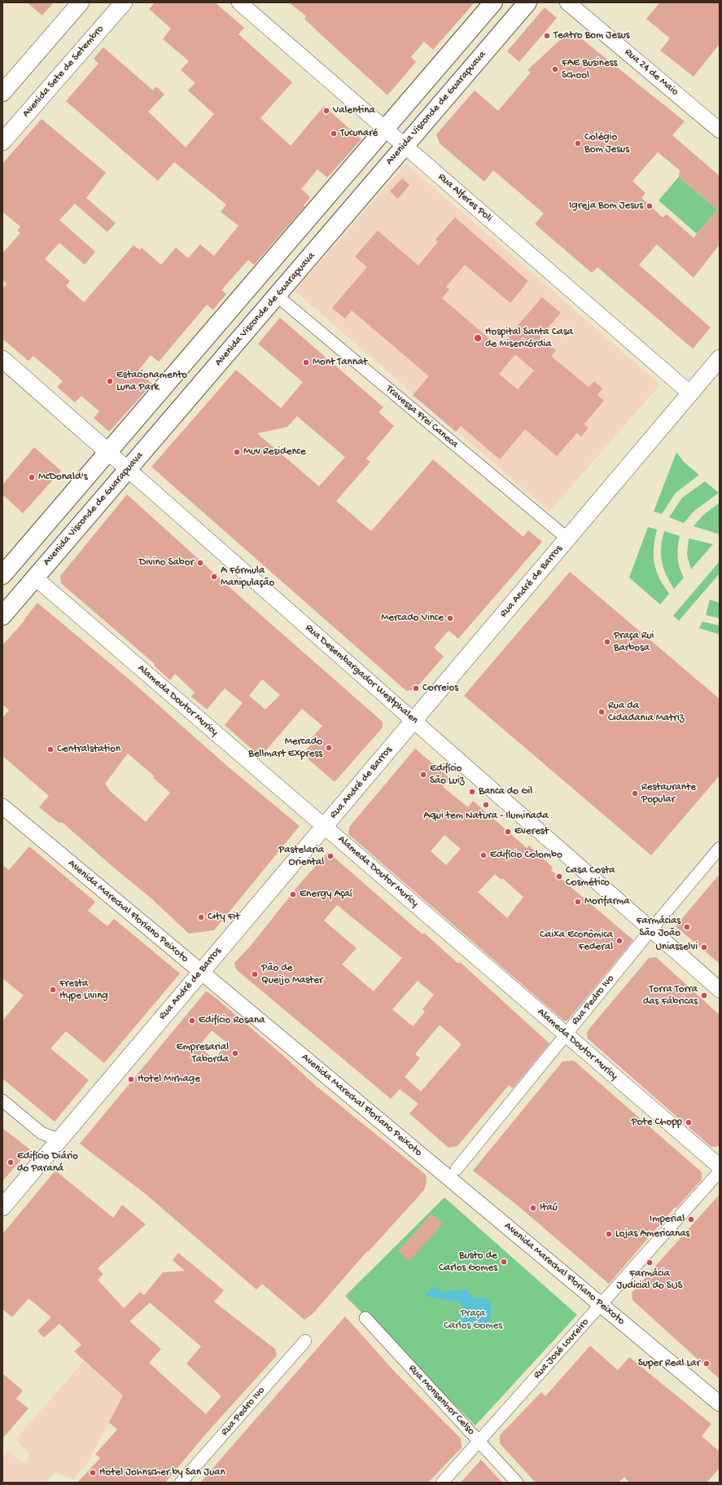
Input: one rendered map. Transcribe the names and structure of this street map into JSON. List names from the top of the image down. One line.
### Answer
{"streets":{"main road":["Avenida Sete de Setembro","Avenida Visconde de Guarapuava","Rua André de Barros","Rua Desembargador Westphalen"],"street":["Rua 24 de Maio","Rua Alferes Poli","Travessa Frei Caneca","Alameda Doutor Muricy","Avenida Marechal Floriano Peixoto","Rua Pedro Ivo","Rua José Loureiro","Rua Monsenhor Celso"]},"crossings":[["Avenida Visconde de Guarapuava","Rua Alferes Poli"],["Avenida Visconde de Guarapuava","Travessa Frei Caneca"],["Avenida Visconde de Guarapuava","Rua Desembargador Westphalen"],["Avenida Visconde de Guarapuava","Alameda Doutor Muricy"],["Rua Alferes Poli","Rua André de Barros"],["Travessa Frei Caneca","Rua André de Barros"],["Rua André de Barros","Rua Desembargador Westphalen"],["Rua André de Barros","Alameda Doutor Muricy"],["Rua André de Barros","Avenida Marechal Floriano Peixoto"],["Rua Desembargador Westphalen","Rua Pedro Ivo"],["Alameda Doutor Muricy","Rua Pedro Ivo"],["Avenida Marechal Floriano Peixoto","Rua José Loureiro"],["Rua José Loureiro","Rua Monsenhor Celso"]],"parks":["Praça Carlos Gomes"],"places":["Teatro Bom Jesus","FAE Business School","Valentina","Tucunaré","Colégio Bom Jesus","Igreja Bom Jesus","Hospital Santa Casa de Misericórdia","Mont Tannat","Estacionamento Luna Park","Muv Residence","McDonald's","Divino Sabor","A Fórmula Manipulação","Mercado Vince","Praça Rui Barbosa","Correios","Rua da Cidadania Matriz","Mercado Bellmart Express","Centralstation","Edifício São Luiz","Banca do Gil","Restaurante Popular","Aqui tem Natura - Iluminada","Everest","Edifício Colombo","Pastelaria Oriental","Casa Costa Cosmético","Energy Açaí","Morifarma","City Fit","Farmácias São João","Caixa Econômica Federal","Uniasselvi","Pão de Queijo Master","Fresta Hype Living","Torra Torra das Fábricas","Edifício Rosana","Empresarial Taborda","Hotel Mirhage","Pote Chopp","Edifício Diário do Paraná","Itaú","Imperial","Lojas Americanas","Busto de Carlos Gomes","Farmácia Judicial do SUS","Super Real Lar","Hotel Johnscher by San Juan"]}
